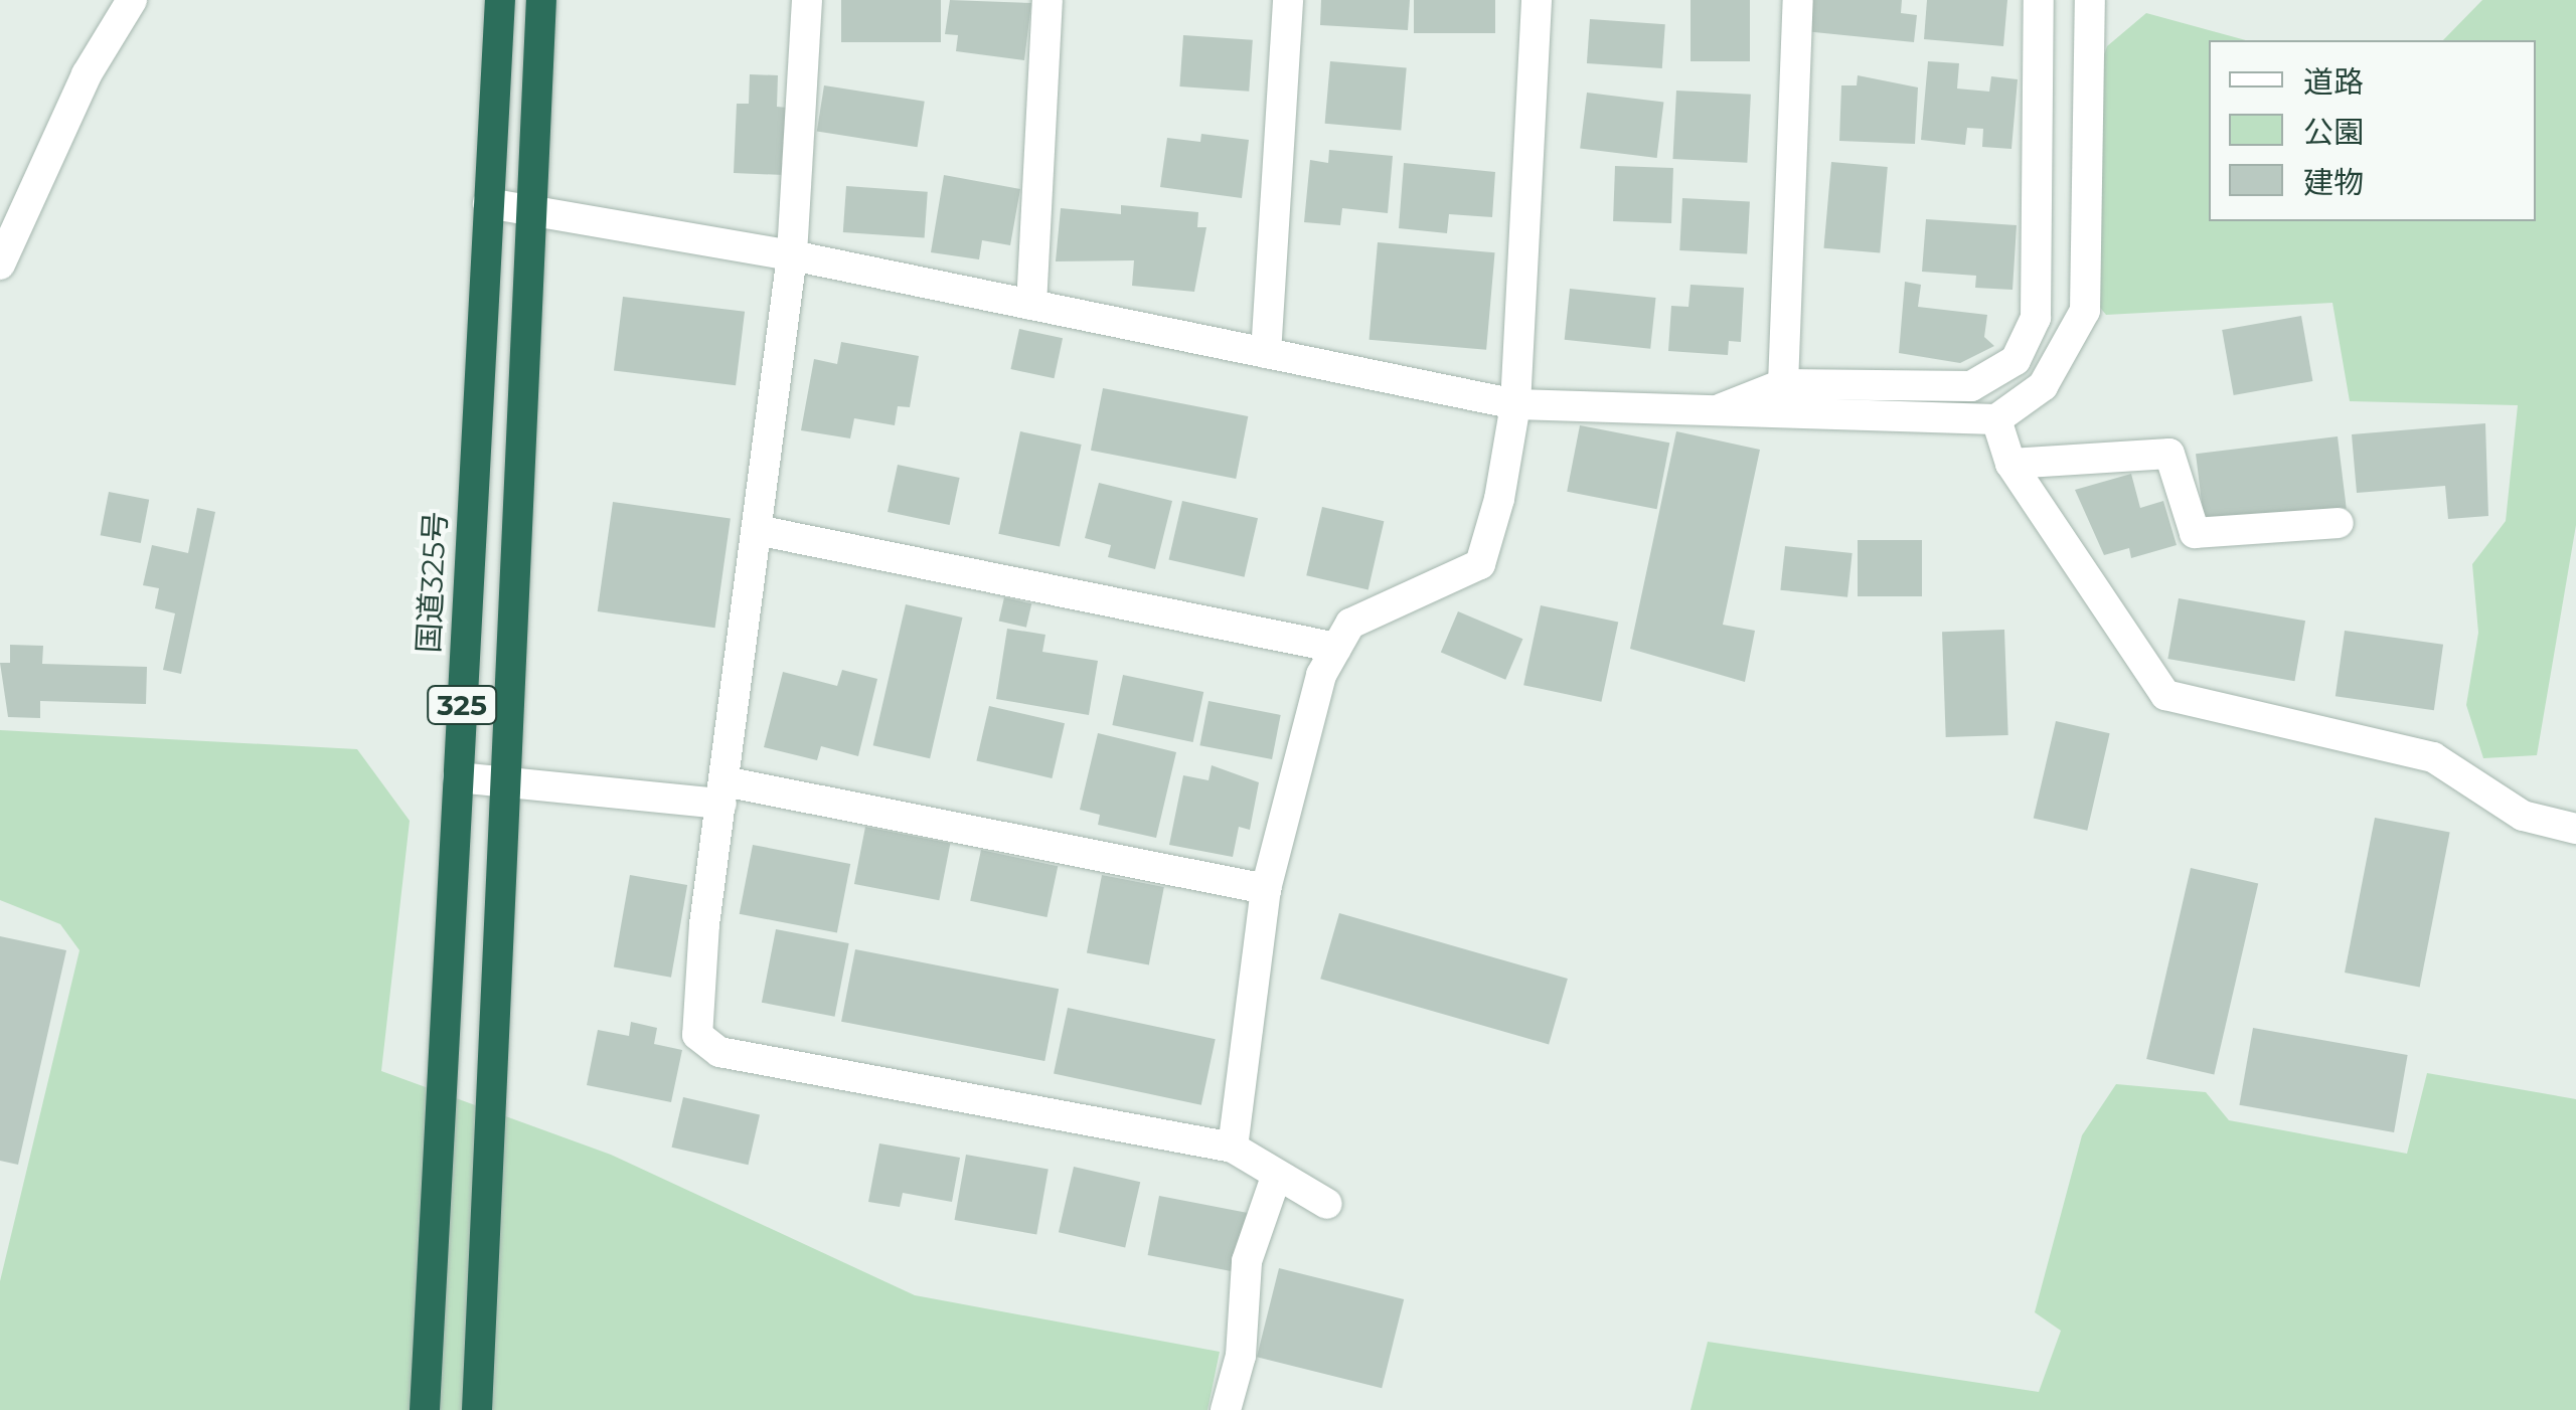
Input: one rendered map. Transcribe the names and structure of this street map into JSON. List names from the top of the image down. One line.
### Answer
{"streets":{"highway":["国道325号","325"]},"legend":["道路","公園","建物"]}
